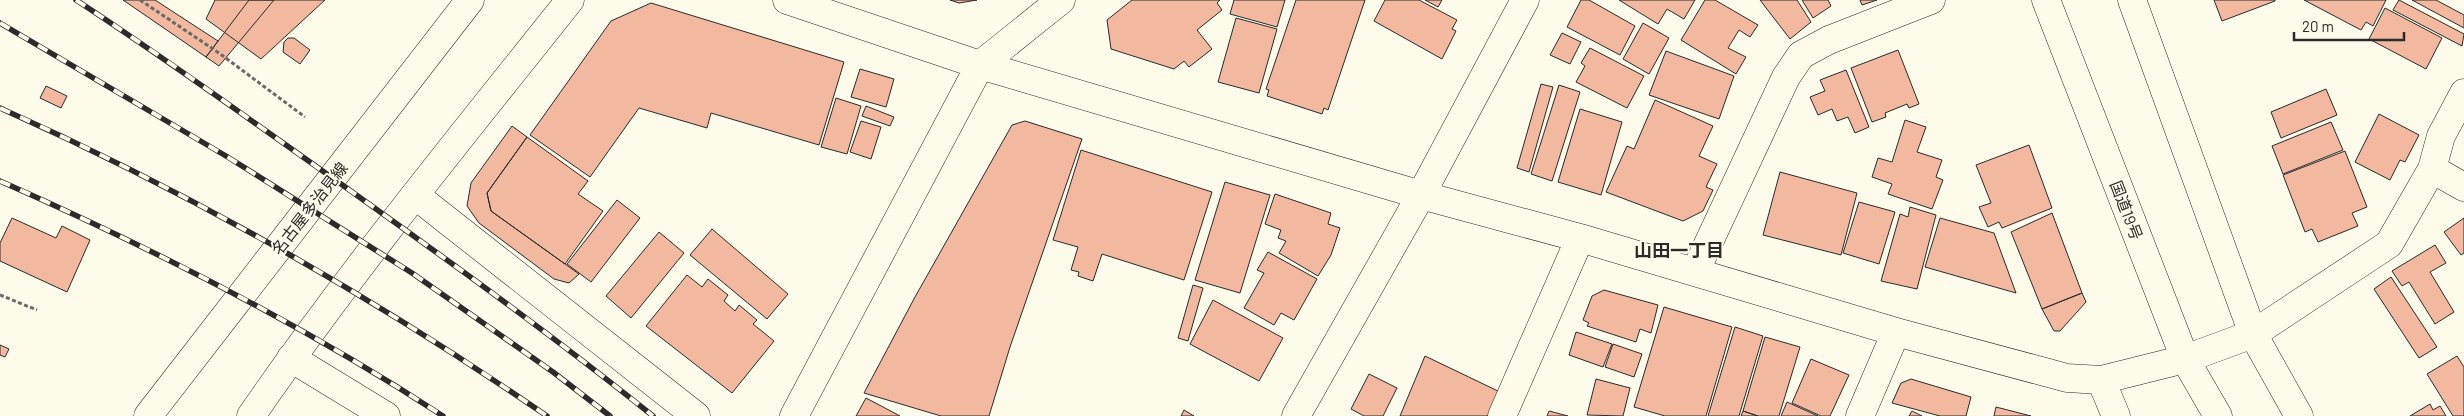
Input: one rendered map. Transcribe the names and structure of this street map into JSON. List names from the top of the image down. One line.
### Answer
{"streets":{"main road":["名古屋多治見線","国道19号"]},"districts":["山田一丁目"],"scale_bar":"20 m"}
